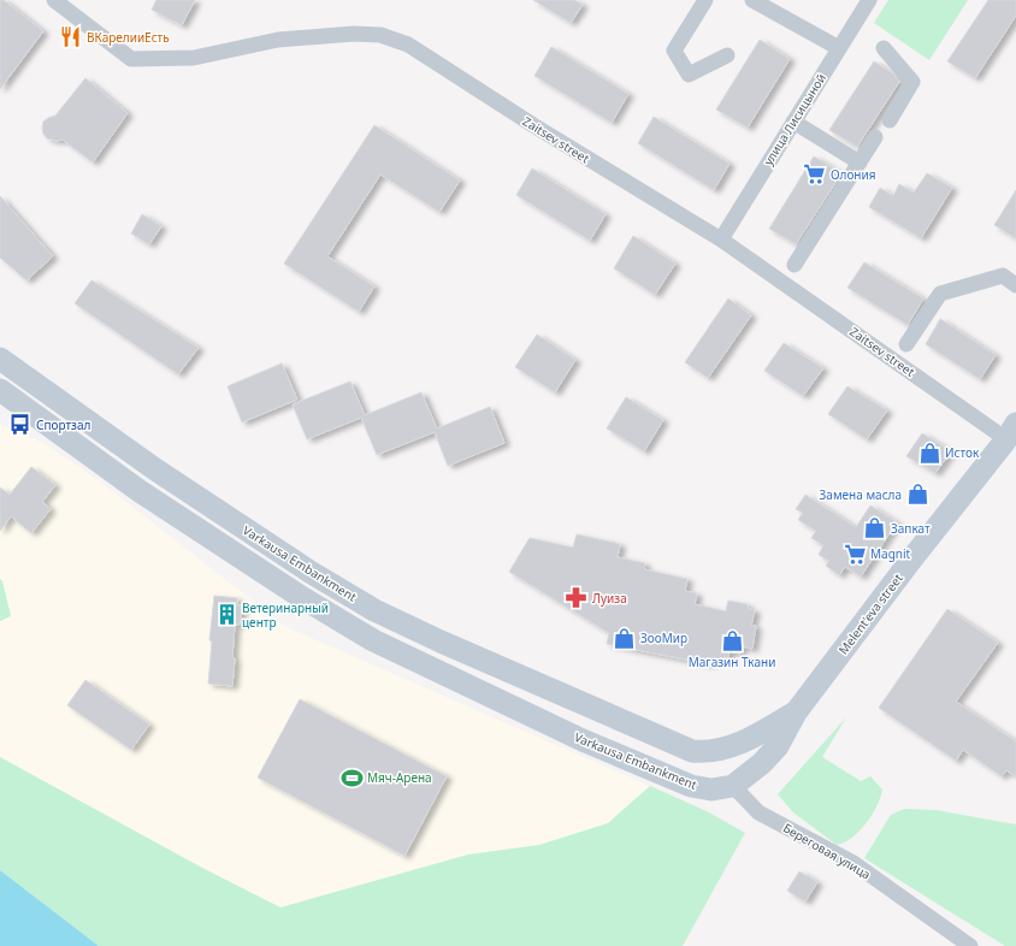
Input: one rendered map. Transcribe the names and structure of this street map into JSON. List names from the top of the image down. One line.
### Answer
{"streets":{"main road":["Varkausa Embankment","Melent'eva street"],"street":["улица Лисицыной","Zaitsev street","Береговая улица"]},"crossings":[["улица Лисицыной","Zaitsev street"],["Zaitsev street","Melent'eva street"],["Varkausa Embankment","Melent'eva street"],["Varkausa Embankment","Береговая улица"]],"places":{"restaurant":["ВКарелииЕсть"],"supermarket":["Олония","Magnit"],"bus stop":["Спортзал"],"shop":["Исток","Замена масла","Запкат","ЗооМир","Магазин Ткани"],"pharmacy":["Луиза"],"building":["Ветеринарный центр"],"sports":["Мяч-Арена"]}}
